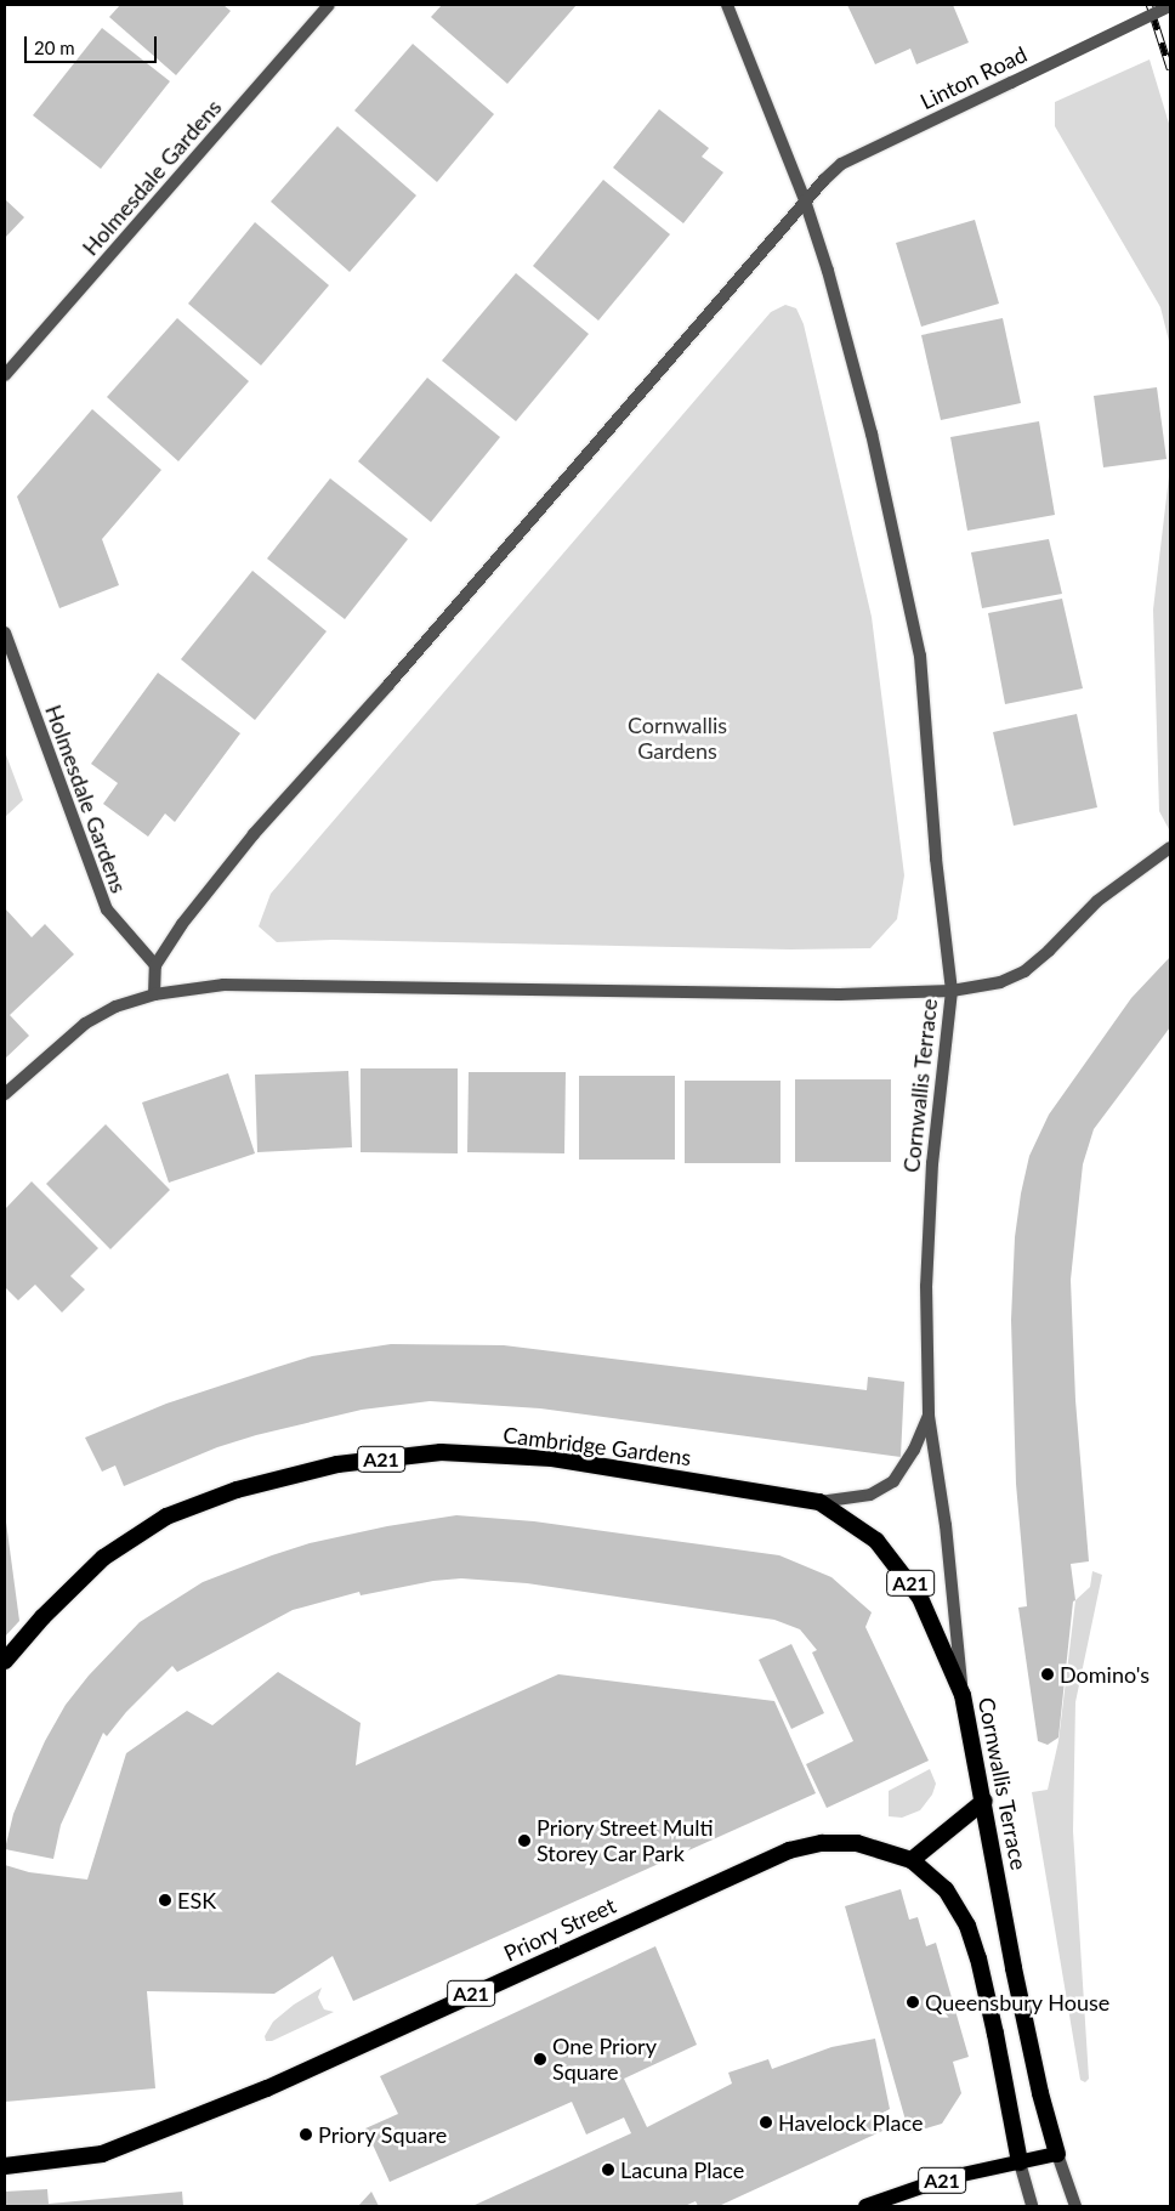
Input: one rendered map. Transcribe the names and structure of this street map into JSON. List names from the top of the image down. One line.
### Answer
{"streets":{"highway":["Cornwallis Terrace","Cambridge Gardens","A21","Priory Street"],"street":["Linton Road","Holmesdale Gardens"]},"crossings":[["Cornwallis Terrace","Cambridge Gardens"],["Cornwallis Terrace","A21"],["A21","Priory Street"]],"parks":["Cornwallis Gardens"],"places":["Domino's","Priory Street Multi Storey Car Park","ESK","Queensbury House","One Priory Square","Havelock Place","Priory Square","Lacuna Place"],"scale_bar":"20 m"}
